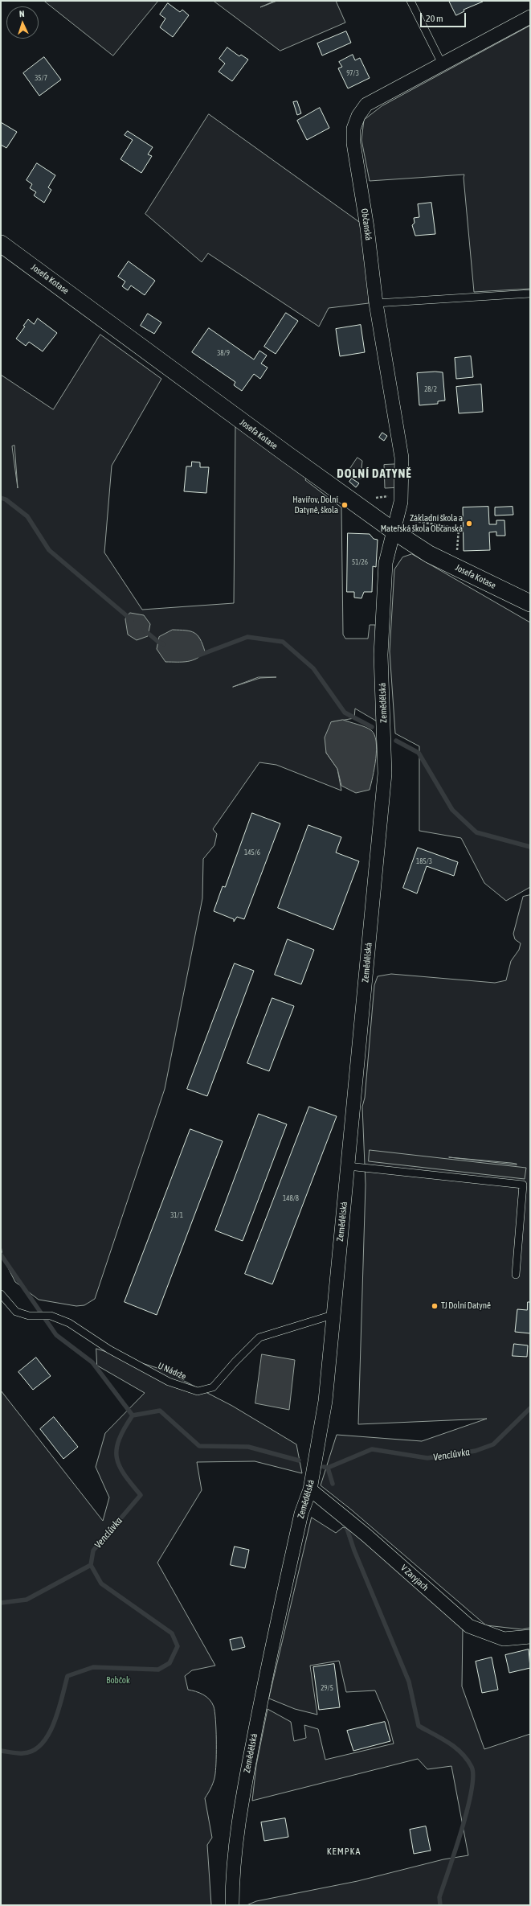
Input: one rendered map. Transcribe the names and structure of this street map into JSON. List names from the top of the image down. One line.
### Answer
{"streets":{"street":["Občanská","Josefa Kotase","Zemědělská","V Zaryjach"],"lane":["U Nádrže"]},"crossings":[["Občanská","Josefa Kotase"],["Občanská","Zemědělská"],["Josefa Kotase","Zemědělská"],["Zemědělská","U Nádrže"],["Zemědělská","V Zaryjach"]],"districts":["DOLNÍ DATYNĚ","KEMPKA"],"water":["Venclůvka"],"parks":["Bobčok"],"places":["Havířov, Dolní Datyně, škola","Základní škola a Mateřská škola Občanská","TJ Dolní Datyně"],"house_numbers":["97/3","35/7","38/9","28/2","51/26","145/6","185/3","148/8","31/1","29/5"],"scale_bar":"20 m","north":"top"}
